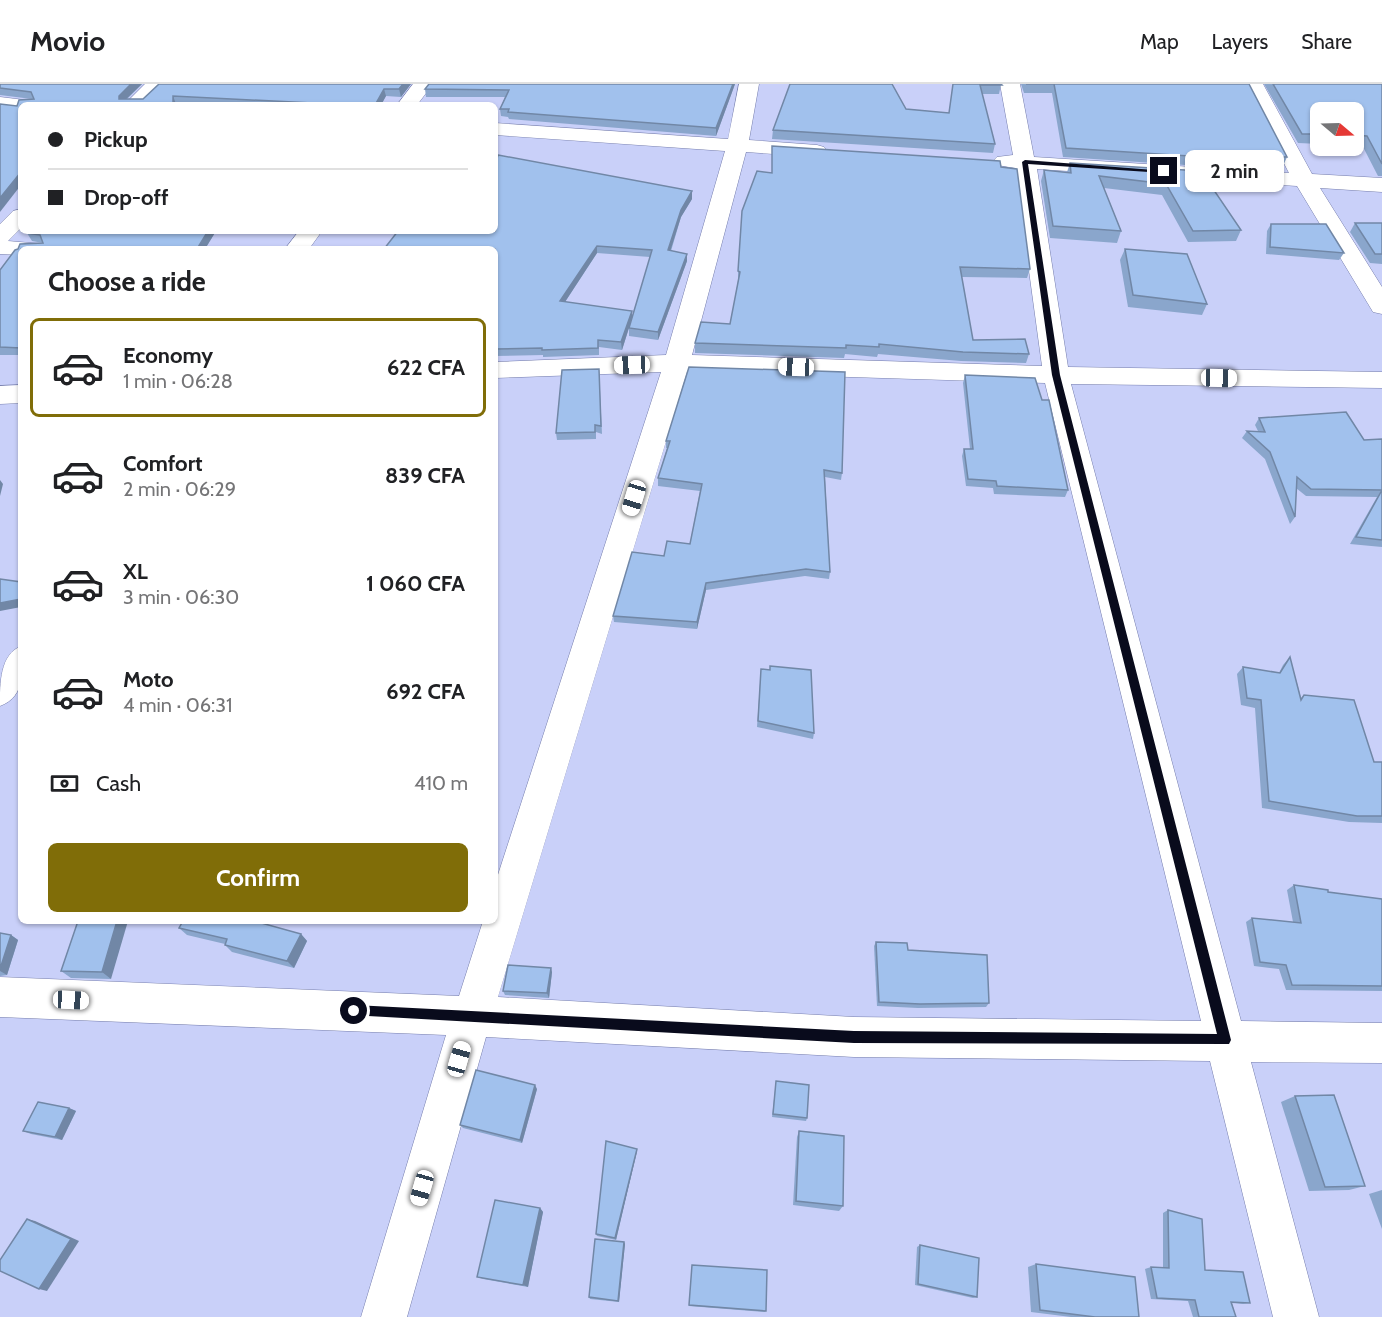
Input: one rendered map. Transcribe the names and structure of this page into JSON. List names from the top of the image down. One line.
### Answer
{"north":"right","page":{"header":"Movio","nav":["Map","Layers","Share"],"banner":["Pickup","Drop-off"],"bubble":"2 min","heading":"Choose a ride","list":[{"name":"Economy","note":"1 min · 06:28","value":"622 CFA"},{"name":"Comfort","note":"2 min · 06:29","value":"839 CFA"},{"name":"XL","note":"3 min · 06:30","value":"1 060 CFA"},{"name":"Moto","note":"4 min · 06:31","value":"692 CFA"}],"pay":["Cash","410 m"],"buttons":"Confirm"}}
